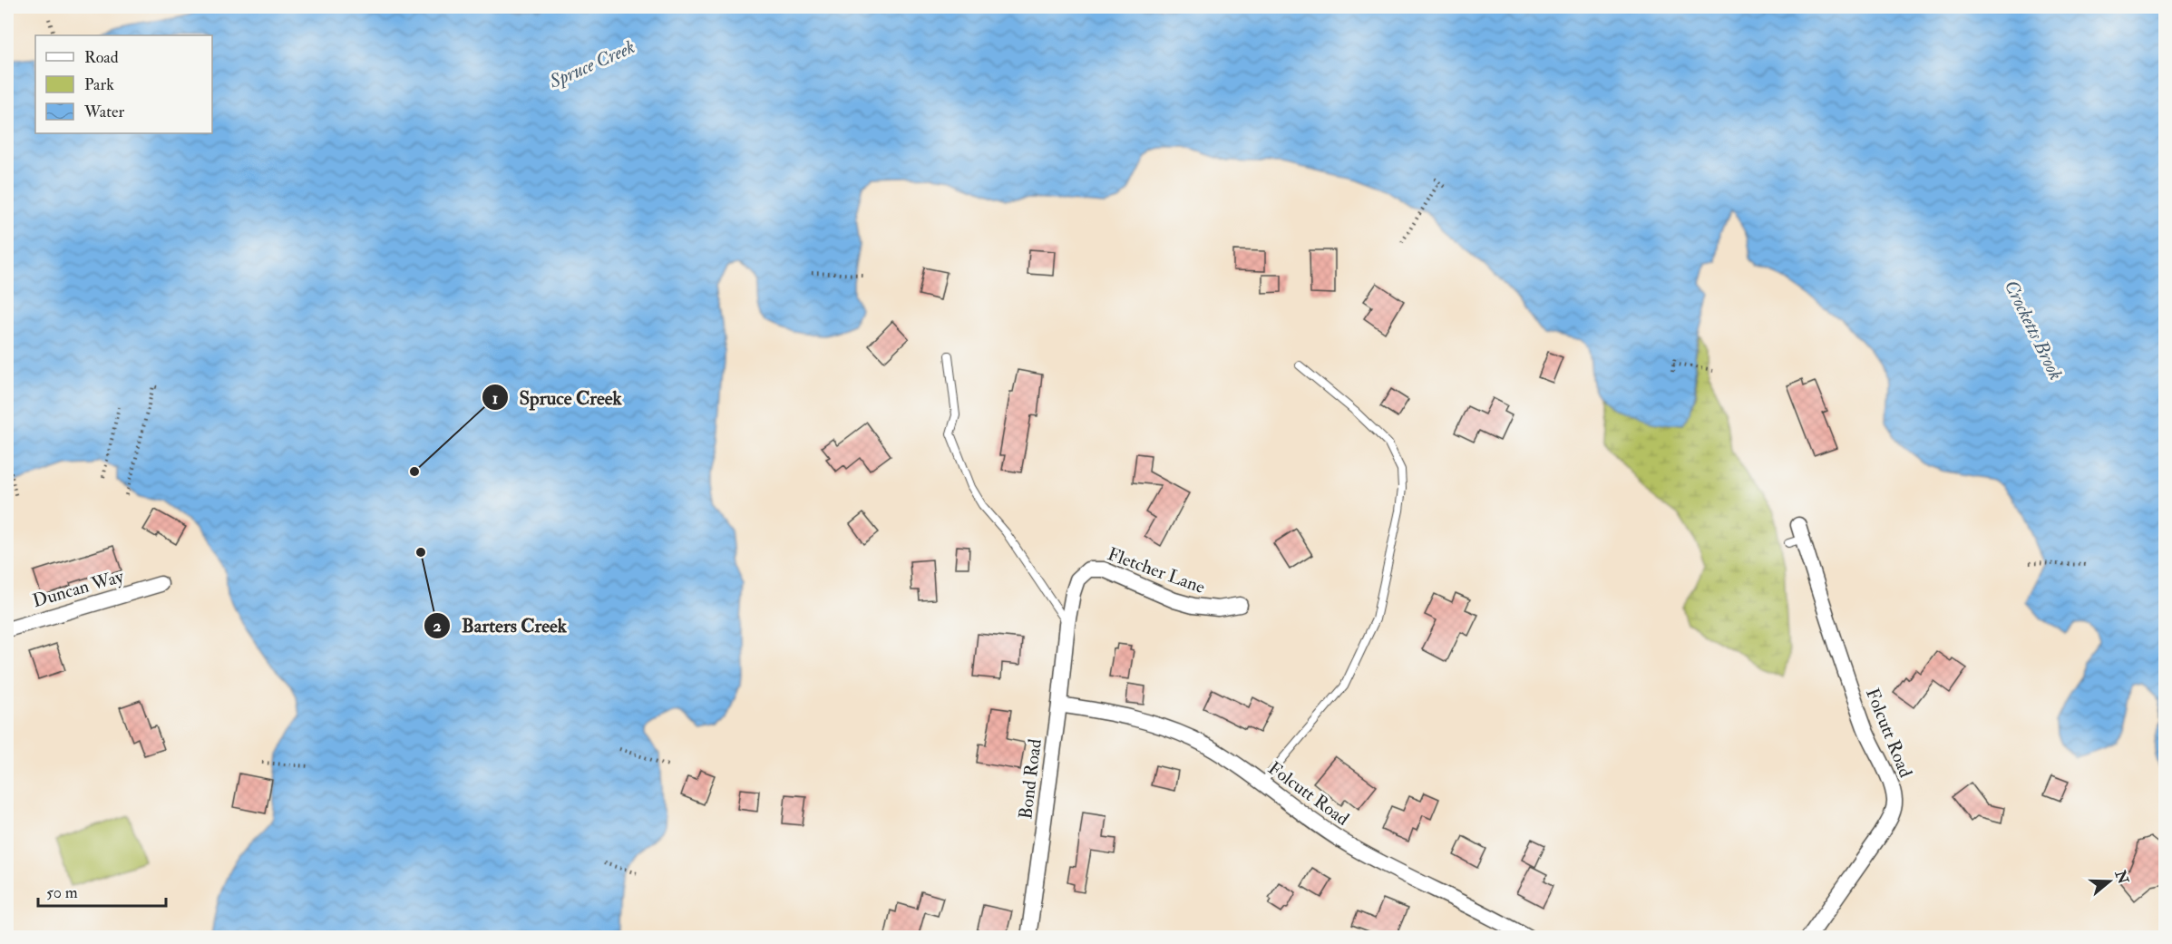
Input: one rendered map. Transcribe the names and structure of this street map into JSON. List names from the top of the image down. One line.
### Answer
{"streets":{"street":["Fletcher Lane","Duncan Way","Folcutt Road","Bond Road"]},"crossings":[["Fletcher Lane","Bond Road"],["Folcutt Road","Bond Road"]],"water":["Spruce Creek","Crocketts Brook"],"places":["Spruce Creek","Barters Creek"],"legend":["Road","Park","Water"],"scale_bar":"50 m","north":"right"}
